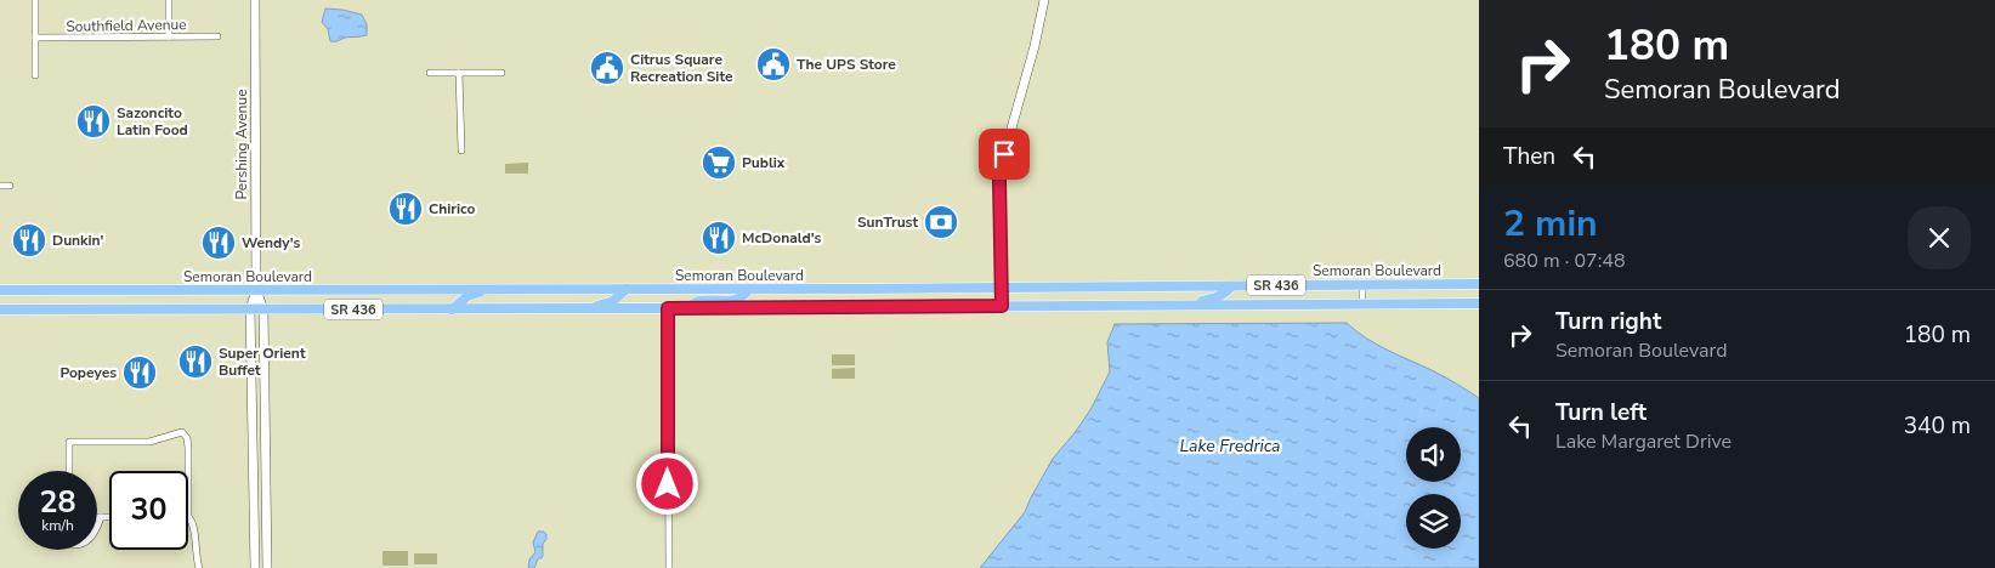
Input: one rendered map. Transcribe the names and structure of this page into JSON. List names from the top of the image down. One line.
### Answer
{"streets":{"main road":["Semoran Boulevard","SR 436"],"street":["Southfield Avenue","Pershing Avenue"]},"crossings":[["Pershing Avenue","Semoran Boulevard"],["Pershing Avenue","SR 436"]],"water":["Lake Fredrica"],"places":{"public building":["The UPS Store","Citrus Square Recreation Site"],"restaurant":["Sazoncito Latin Food","Chirico","McDonald's","Dunkin'","Wendy's","Super Orient Buffet","Popeyes"],"supermarket":["Publix"],"bank":["SunTrust"]},"page":{"turn":["180 m","Semoran Boulevard"],"then":"Then","heading":["2 min","680 m · 07:48"],"list":[{"name":"Turn right","note":"Semoran Boulevard","value":"180 m"},{"name":"Turn left","note":"Lake Margaret Drive","value":"340 m"}],"speed":"28 km/h","limit":"30"}}
